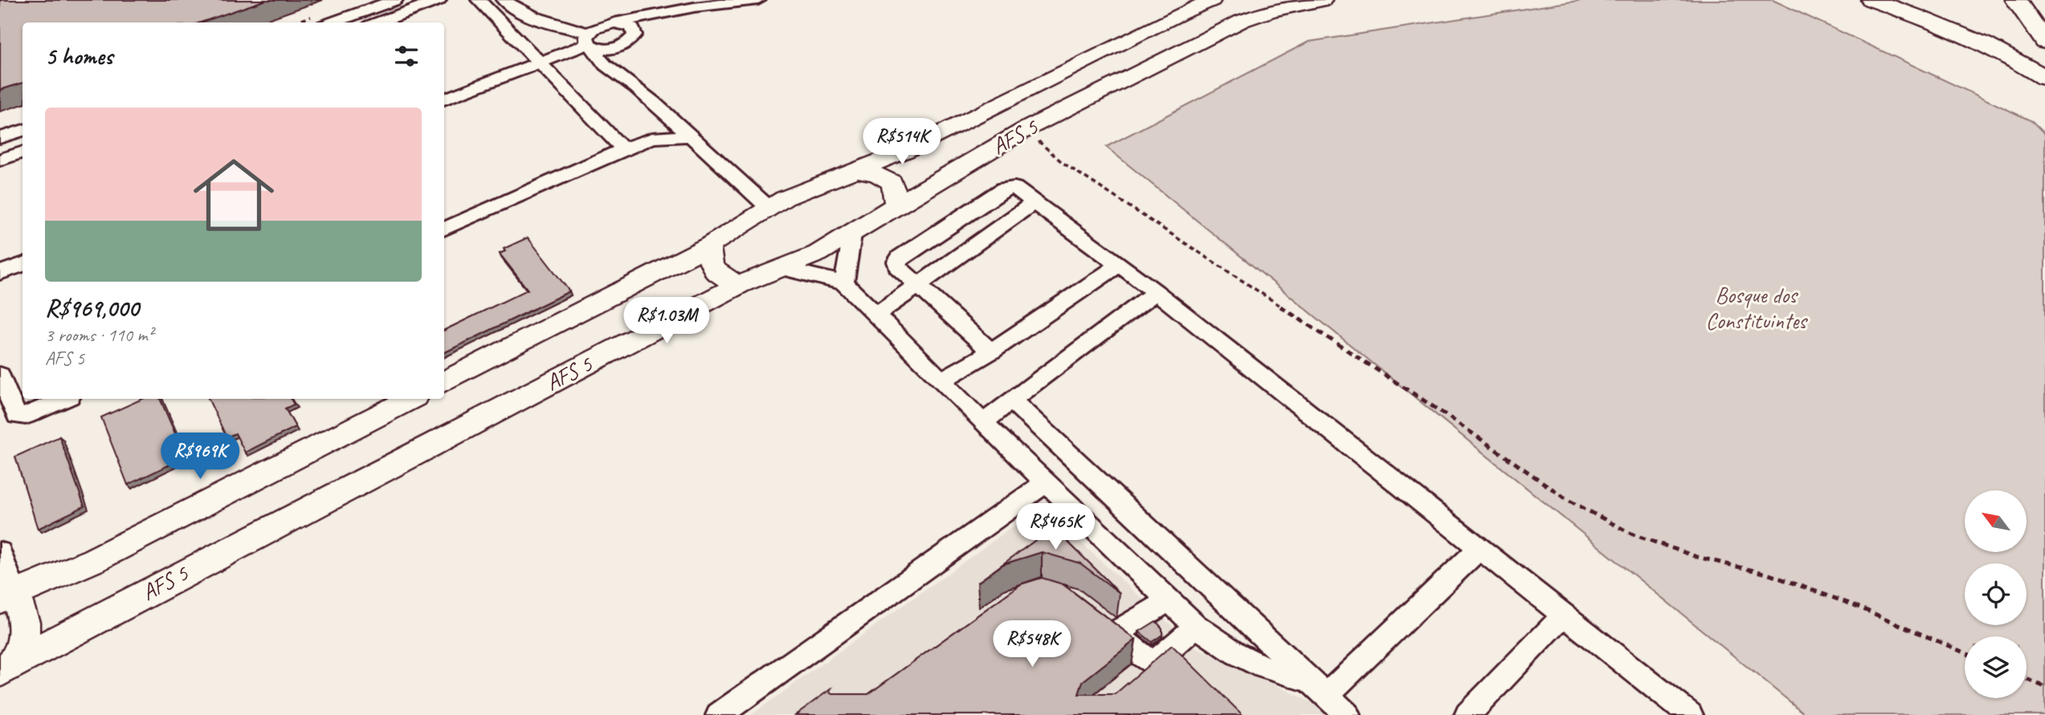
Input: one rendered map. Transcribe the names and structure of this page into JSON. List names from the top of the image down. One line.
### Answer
{"streets":{"main road":["AFS 5"]},"parks":["Bosque dos Constituintes"],"north":"top left","page":{"heading":"5 homes","list":[{"name":"R$969,000","note":"3 rooms · 110 m² · AFS 5"}],"price":["R$514K","R$1.03M","R$969K","R$465K","R$548K"]}}
